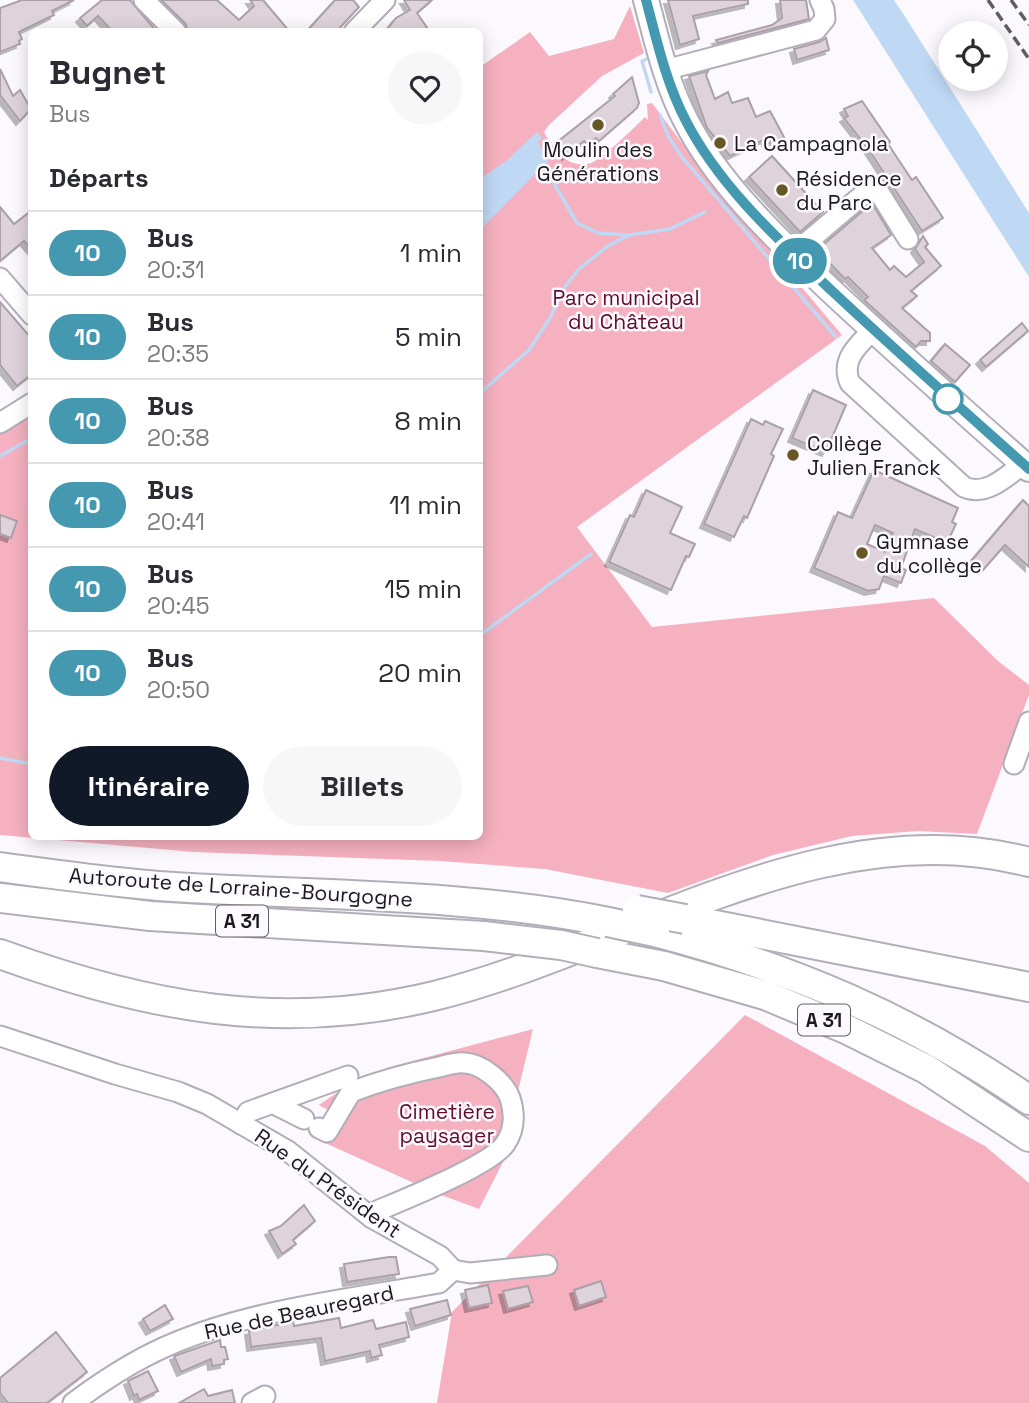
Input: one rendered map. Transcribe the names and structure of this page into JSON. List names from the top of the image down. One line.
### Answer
{"streets":{"highway":["Autoroute de Lorraine-Bourgogne","A 31"],"street":["Rue du Président","Rue de Beauregard"]},"crossings":[["Rue du Président","Rue de Beauregard"]],"parks":["Parc municipal du Château","Cimetière paysager"],"places":["Moulin des Générations","La Campagnola","Résidence du Parc","Collège Julien Franck","Gymnase du collège"],"lines":["bus line 10"],"page":{"on_map":"10","heading":[["Bugnet","Bus"],"Départs"],"list":[{"mark":"10","name":"Bus","note":"20:31","value":"1 min"},{"mark":"10","name":"Bus","note":"20:35","value":"5 min"},{"mark":"10","name":"Bus","note":"20:38","value":"8 min"},{"mark":"10","name":"Bus","note":"20:41","value":"11 min"},{"mark":"10","name":"Bus","note":"20:45","value":"15 min"},{"mark":"10","name":"Bus","note":"20:50","value":"20 min"}],"buttons":["Itinéraire","Billets"]}}
